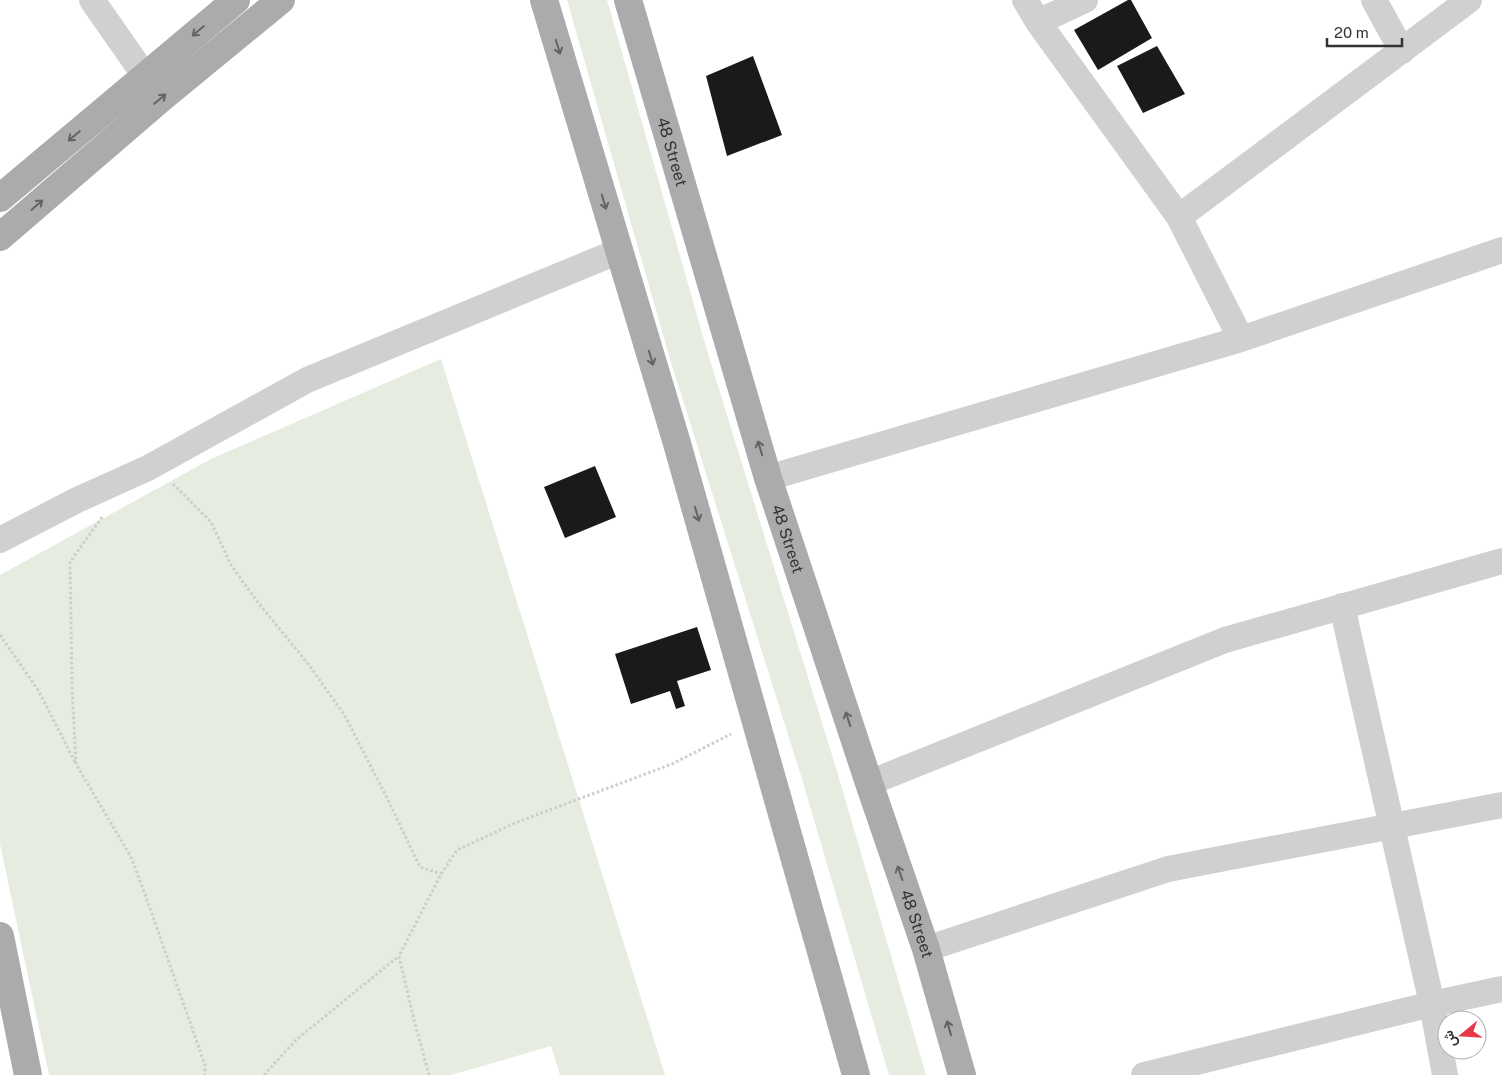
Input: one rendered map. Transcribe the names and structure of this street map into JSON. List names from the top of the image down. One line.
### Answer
{"streets":{"main road":["48 Street"]},"scale_bar":"20 m","north":"left"}
